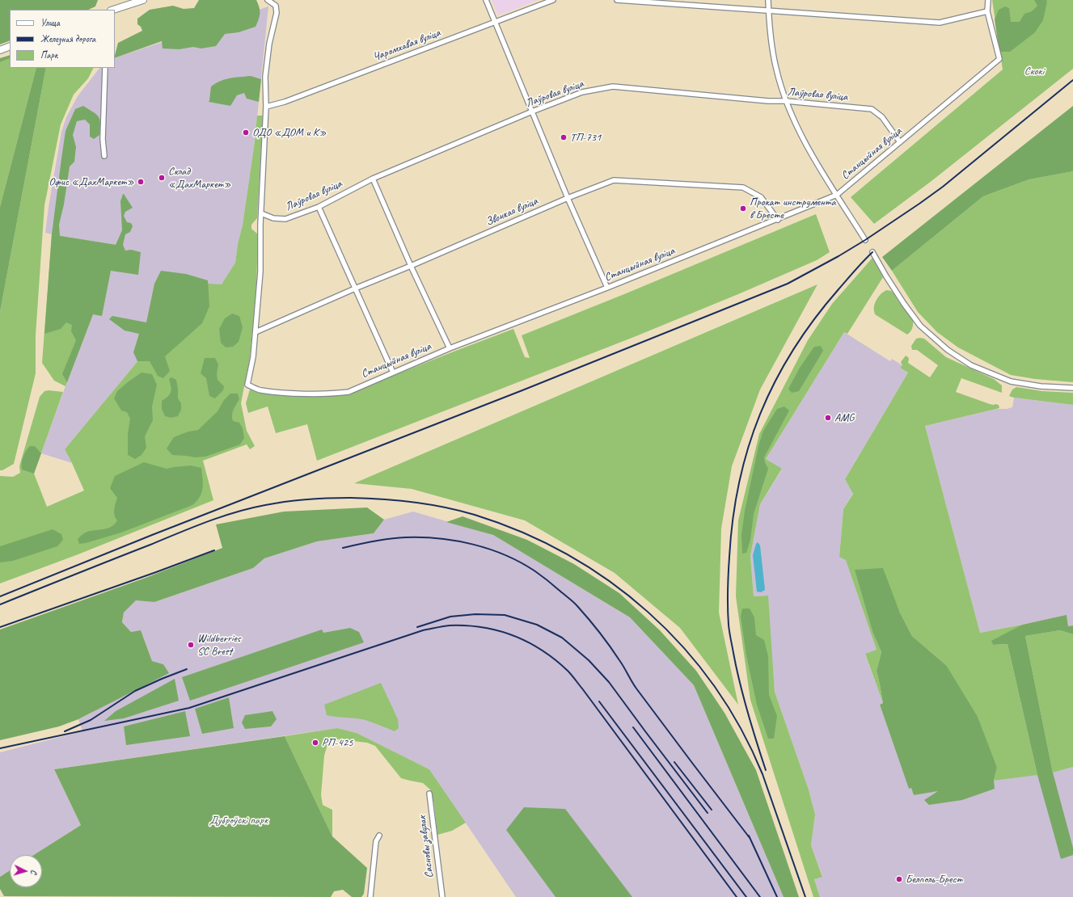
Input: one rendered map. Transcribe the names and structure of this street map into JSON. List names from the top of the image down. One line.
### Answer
{"streets":{"street":["Чаромхавая вуліца","Лаўровая вуліца","Станцыйная вуліца","Звонкая вуліца","Сасновы завулак"]},"crossings":[["Лаўровая вуліца","Станцыйная вуліца"],["Станцыйная вуліца","Звонкая вуліца"]],"parks":["Скокі","Дуброўскі парк"],"places":["ОДО «ДОМ и К»","ТП-731","Склад «ДахМаркет»","Офис «ДахМаркет»","Прокат инструмента в Бресте","AMG","Wildberries SC Brest","РП-425","Белполь-Брест"],"legend":["Улица","Железная дорога","Парк"],"north":"right"}
